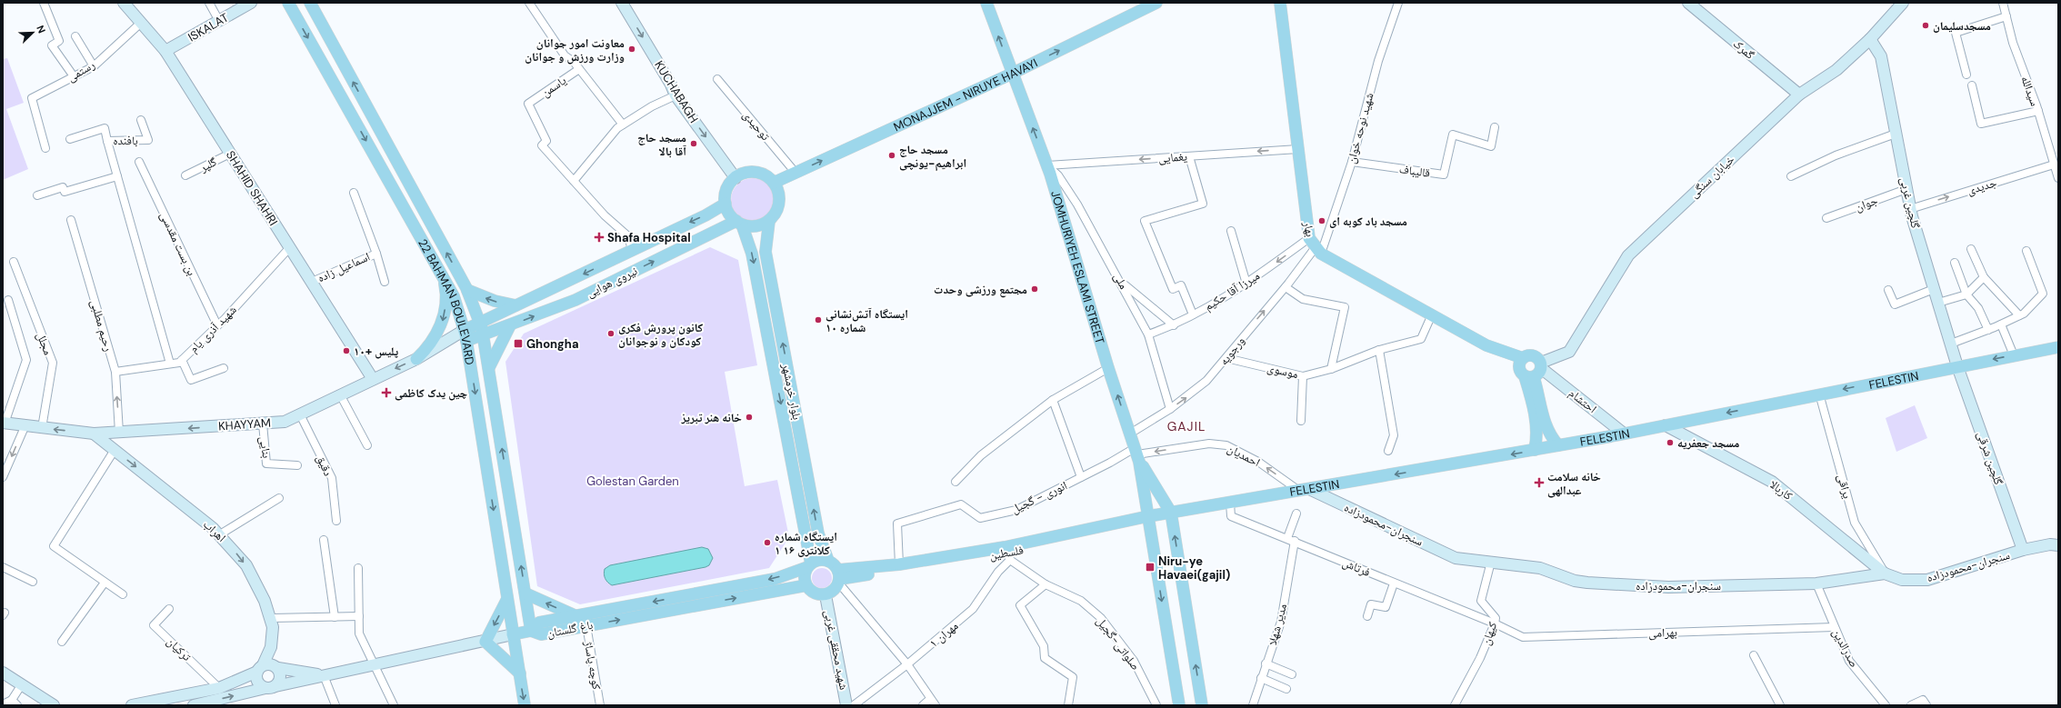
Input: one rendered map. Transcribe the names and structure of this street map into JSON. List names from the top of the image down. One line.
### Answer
{"streets":{"main road":["MONAJJEM - NIRUYE HAVAYI","بهار","JOMHURIYEH ESLAMI STREET","نیروی هوایی","22 BAHMAN BOULEVARD","FELESTIN","بلوار خرمشهر","فلسطین","باغ گلستان"],"street":["ISKALAT","گمرک","رستمی","یاسمن","سیدالله","KUCHABAGH","توحیدی","شهید نوحه خوان","بافنده","یغمایی","گلپر","قالیباف","خیابان سنگی","جدیدی","SHAHID SHAHRI","گلچین غربی","جوان","بن بست مقدسی","اسماعیل زاده","ملی","میرزا آقا حکیم","رحیم مطلبی","شهید آذری یام","مجلل","ورجویه","موسوی","احتشام","KHAYYAM","بنایی","احمدیان","گلچین شرقی","دقیق","یراقی","کاربالا","انوری - گجیل","سنجران-محمودزاده","اهراب","فرتاش","مدیر شهلا","بهرامی","کیهان","مهران ۱","صلواتی-گجیل","صدرالدین","ترکیان","شهید محققی غربی","کوچه پاساژ"]},"crossings":[["ISKALAT","SHAHID SHAHRI"],["گمرک","خیابان سنگی"],["رستمی","SHAHID SHAHRI"],["سیدالله","جدیدی"],["KUCHABAGH","MONAJJEM - NIRUYE HAVAYI"],["KUCHABAGH","نیروی هوایی"],["KUCHABAGH","بلوار خرمشهر"],["MONAJJEM - NIRUYE HAVAYI","توحیدی"],["MONAJJEM - NIRUYE HAVAYI","JOMHURIYEH ESLAMI STREET"],["MONAJJEM - NIRUYE HAVAYI","نیروی هوایی"],["MONAJJEM - NIRUYE HAVAYI","بلوار خرمشهر"],["شهید نوحه خوان","قالیباف"],["شهید نوحه خوان","بهار"],["شهید نوحه خوان","میرزا آقا حکیم"],["شهید نوحه خوان","ورجویه"],["یغمایی","بهار"],["یغمایی","JOMHURIYEH ESLAMI STREET"],["یغمایی","ملی"],["گلپر","SHAHID SHAHRI"],["خیابان سنگی","گلچین غربی"],["خیابان سنگی","احتشام"],["جدیدی","گلچین غربی"],["SHAHID SHAHRI","اسماعیل زاده"],["SHAHID SHAHRI","شهید آذری یام"],["SHAHID SHAHRI","KHAYYAM"],["گلچین غربی","جوان"],["گلچین غربی","FELESTIN"],["گلچین غربی","گلچین شرقی"],["بهار","میرزا آقا حکیم"],["بهار","ورجویه"],["بن بست مقدسی","شهید آذری یام"],["JOMHURIYEH ESLAMI STREET","ملی"],["JOMHURIYEH ESLAMI STREET","ورجویه"],["JOMHURIYEH ESLAMI STREET","FELESTIN"],["JOMHURIYEH ESLAMI STREET","احمدیان"],["JOMHURIYEH ESLAMI STREET","انوری - گجیل"],["JOMHURIYEH ESLAMI STREET","فلسطین"],["ملی","میرزا آقا حکیم"],["ملی","ورجویه"],["نیروی هوایی","22 BAHMAN BOULEVARD"],["نیروی هوایی","بلوار خرمشهر"],["نیروی هوایی","KHAYYAM"],["میرزا آقا حکیم","ورجویه"],["22 BAHMAN BOULEVARD","KHAYYAM"],["22 BAHMAN BOULEVARD","باغ گلستان"],["رحیم مطلبی","شهید آذری یام"],["رحیم مطلبی","KHAYYAM"],["مجلل","KHAYYAM"],["ورجویه","موسوی"],["FELESTIN","احتشام"],["FELESTIN","احمدیان"],["FELESTIN","گلچین شرقی"],["FELESTIN","یراقی"],["FELESTIN","کاربالا"],["FELESTIN","سنجران-محمودزاده"],["FELESTIN","فلسطین"],["FELESTIN","فرتاش"],["بلوار خرمشهر","فلسطین"],["بلوار خرمشهر","باغ گلستان"],["بلوار خرمشهر","شهید محققی غربی"],["KHAYYAM","بنایی"],["KHAYYAM","دقیق"],["KHAYYAM","اهراب"],["احمدیان","انوری - گجیل"],["احمدیان","سنجران-محمودزاده"],["گلچین شرقی","سنجران-محمودزاده"],["یراقی","کاربالا"],["یراقی","سنجران-محمودزاده"],["کاربالا","سنجران-محمودزاده"],["انوری - گجیل","فلسطین"],["سنجران-محمودزاده","کیهان"],["سنجران-محمودزاده","صدرالدین"],["فلسطین","باغ گلستان"],["فلسطین","مهران ۱"],["فلسطین","صلواتی-گجیل"],["فلسطین","شهید محققی غربی"],["فرتاش","مدیر شهلا"],["فرتاش","بهرامی"],["فرتاش","کیهان"],["باغ گلستان","شهید محققی غربی"],["باغ گلستان","کوچه پاساژ"],["بهرامی","کیهان"],["بهرامی","صدرالدین"],["مهران ۱","صلواتی-گجیل"]],"one_way":["MONAJJEM - NIRUYE HAVAYI","یغمایی","جدیدی","میرزا آقا حکیم","ورجویه","FELESTIN","KHAYYAM","احمدیان","اهراب"],"districts":["GAJIL"],"parks":["Golestan Garden"],"places":{"other":["مسجدسلیمان","معاونت امور جوانان وزارت ورزش و جوانان","مسجد حاج آقا بالا","مسجد حاج ابراهیم-یونچی","مسجد باد کوبه ای","مجتمع ورزشی وحدت","ایستگاه آتش‌نشانی شماره ۱۰","کانون پرورش فکری کودکان و نوجوانان","پلیس +۱۰","خانه هنر تبریز","مسجد جعفریه","ایستگاه شماره ۱ کلانتری ۱۶"],"health":["Shafa Hospital","چین یدک کاظمی","خانه سلامت عبدالهی"],"transit":["Ghongha","Niru-ye Havaei(gajil)"]},"north":"top right"}
